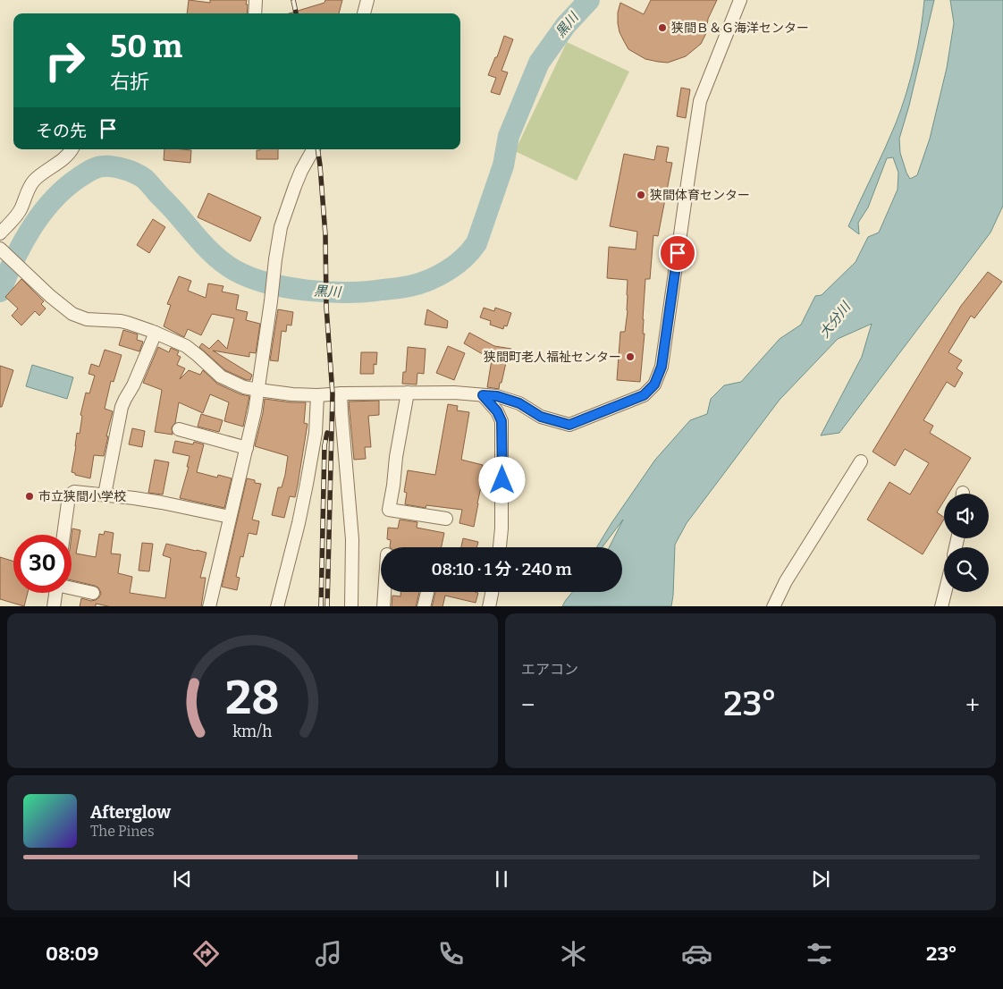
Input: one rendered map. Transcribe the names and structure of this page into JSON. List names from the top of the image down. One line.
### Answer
{"water":["黒川","大分川"],"places":["狭間Ｂ＆Ｇ海洋センター","狭間体育センター","狭間町老人福祉センター","市立狭間小学校"],"page":{"turn":["50 m","右折"],"then":"その先","limit":"30","trip":"08:10 · 1 分 · 240 m","tile":"エアコン","heat":["−","23°","+"],"song":["Afterglow","The Pines"],"tabs":["08:09","23°"],"gauge":["28","km/h"]}}
